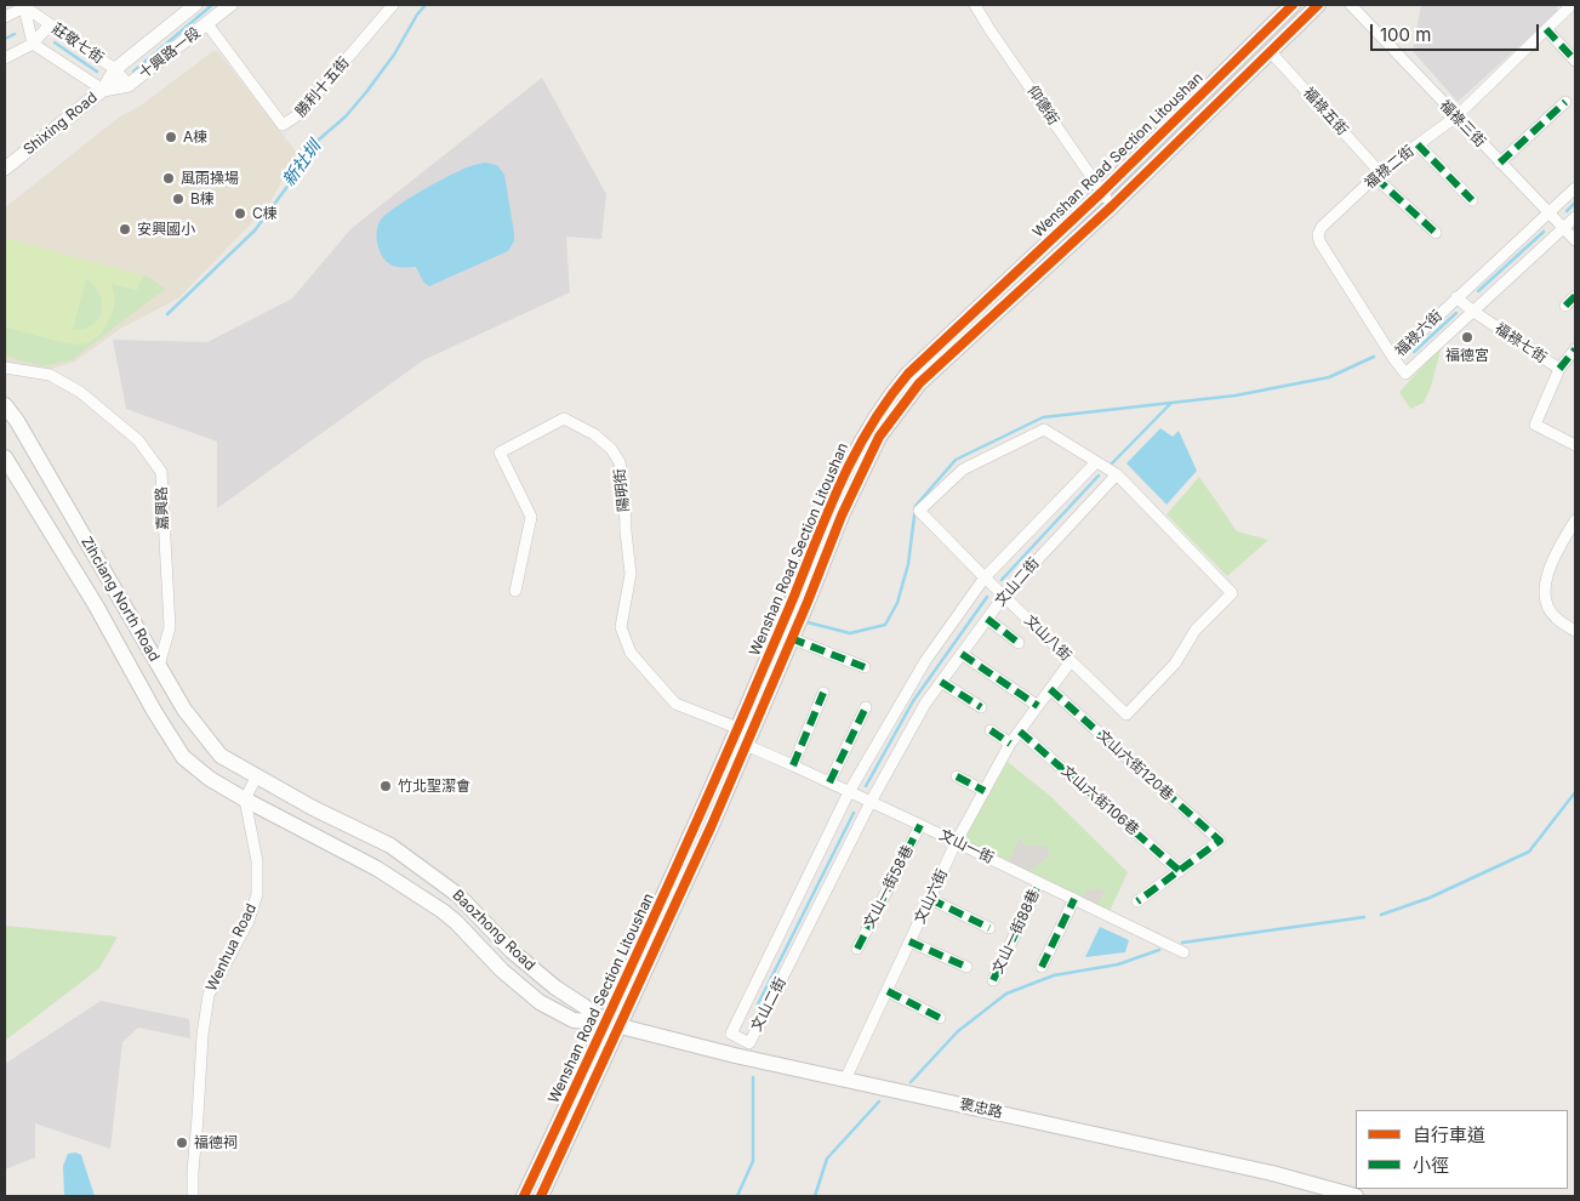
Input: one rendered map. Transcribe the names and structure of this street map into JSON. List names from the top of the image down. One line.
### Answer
{"streets":{"main road":["Wenshan Road Section Litoushan","Zihciang North Road","Baozhong Road","褒忠路"],"street":["莊敬七街","十興路一段","勝利十五街","仰德街","福祿五街","Shixing Road","福祿三街","福祿二街","福祿六街","福祿七街","陽明街","嘉興路","文山二街","文山八街","文山六街120巷","文山六街106巷","文山一街","文山一街58巷","文山六街","文山一街88巷","Wenhua Road"]},"crossings":[["莊敬七街","十興路一段"],["莊敬七街","Shixing Road"],["十興路一段","勝利十五街"],["十興路一段","Shixing Road"],["仰德街","Wenshan Road Section Litoushan"],["福祿五街","Wenshan Road Section Litoushan"],["福祿五街","福祿二街"],["福祿三街","福祿二街"],["福祿三街","福祿六街"],["Wenshan Road Section Litoushan","陽明街"],["Wenshan Road Section Litoushan","文山一街"],["Wenshan Road Section Litoushan","Baozhong Road"],["Wenshan Road Section Litoushan","褒忠路"],["福祿二街","福祿六街"],["福祿六街","福祿七街"],["嘉興路","Zihciang North Road"],["文山二街","文山八街"],["文山二街","文山一街"],["Zihciang North Road","Baozhong Road"],["Zihciang North Road","Wenhua Road"],["文山八街","文山六街"],["文山六街120巷","文山六街106巷"],["文山六街120巷","文山六街"],["文山六街106巷","文山六街"],["文山一街","文山一街58巷"],["文山一街","文山六街"],["文山一街","文山一街88巷"],["文山六街","褒忠路"],["Baozhong Road","Wenhua Road"],["Baozhong Road","褒忠路"]],"water":["新社圳"],"places":["A棟","風雨操場","B棟","C棟","安興國小","福德宮","竹北聖潔會","福德祠"],"legend":["自行車道","小徑"],"scale_bar":"100 m"}
